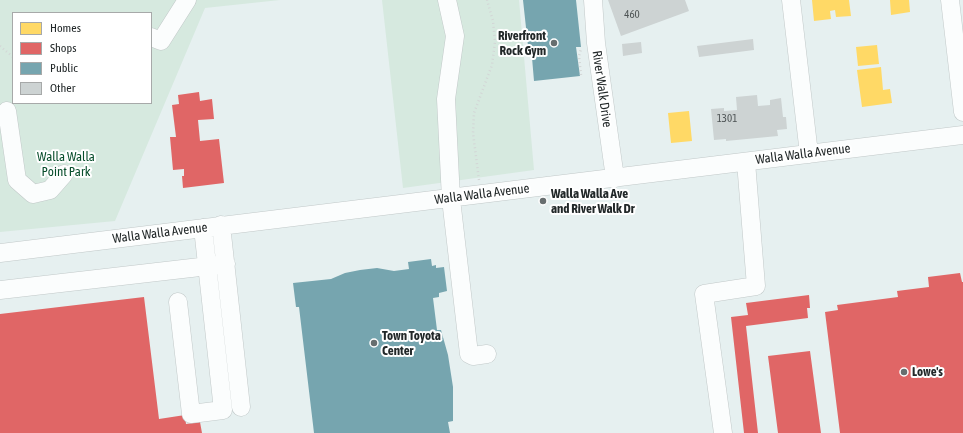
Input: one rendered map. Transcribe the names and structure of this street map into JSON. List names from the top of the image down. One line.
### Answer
{"streets":{"street":["River Walk Drive","Walla Walla Avenue"]},"crossings":[["River Walk Drive","Walla Walla Avenue"]],"parks":["Walla Walla Point Park"],"places":["Riverfront Rock Gym","Walla Walla Ave and River Walk Dr","Town Toyota Center","Lowe's"],"house_numbers":["460","1301"],"legend":["Homes","Shops","Public","Other"]}
